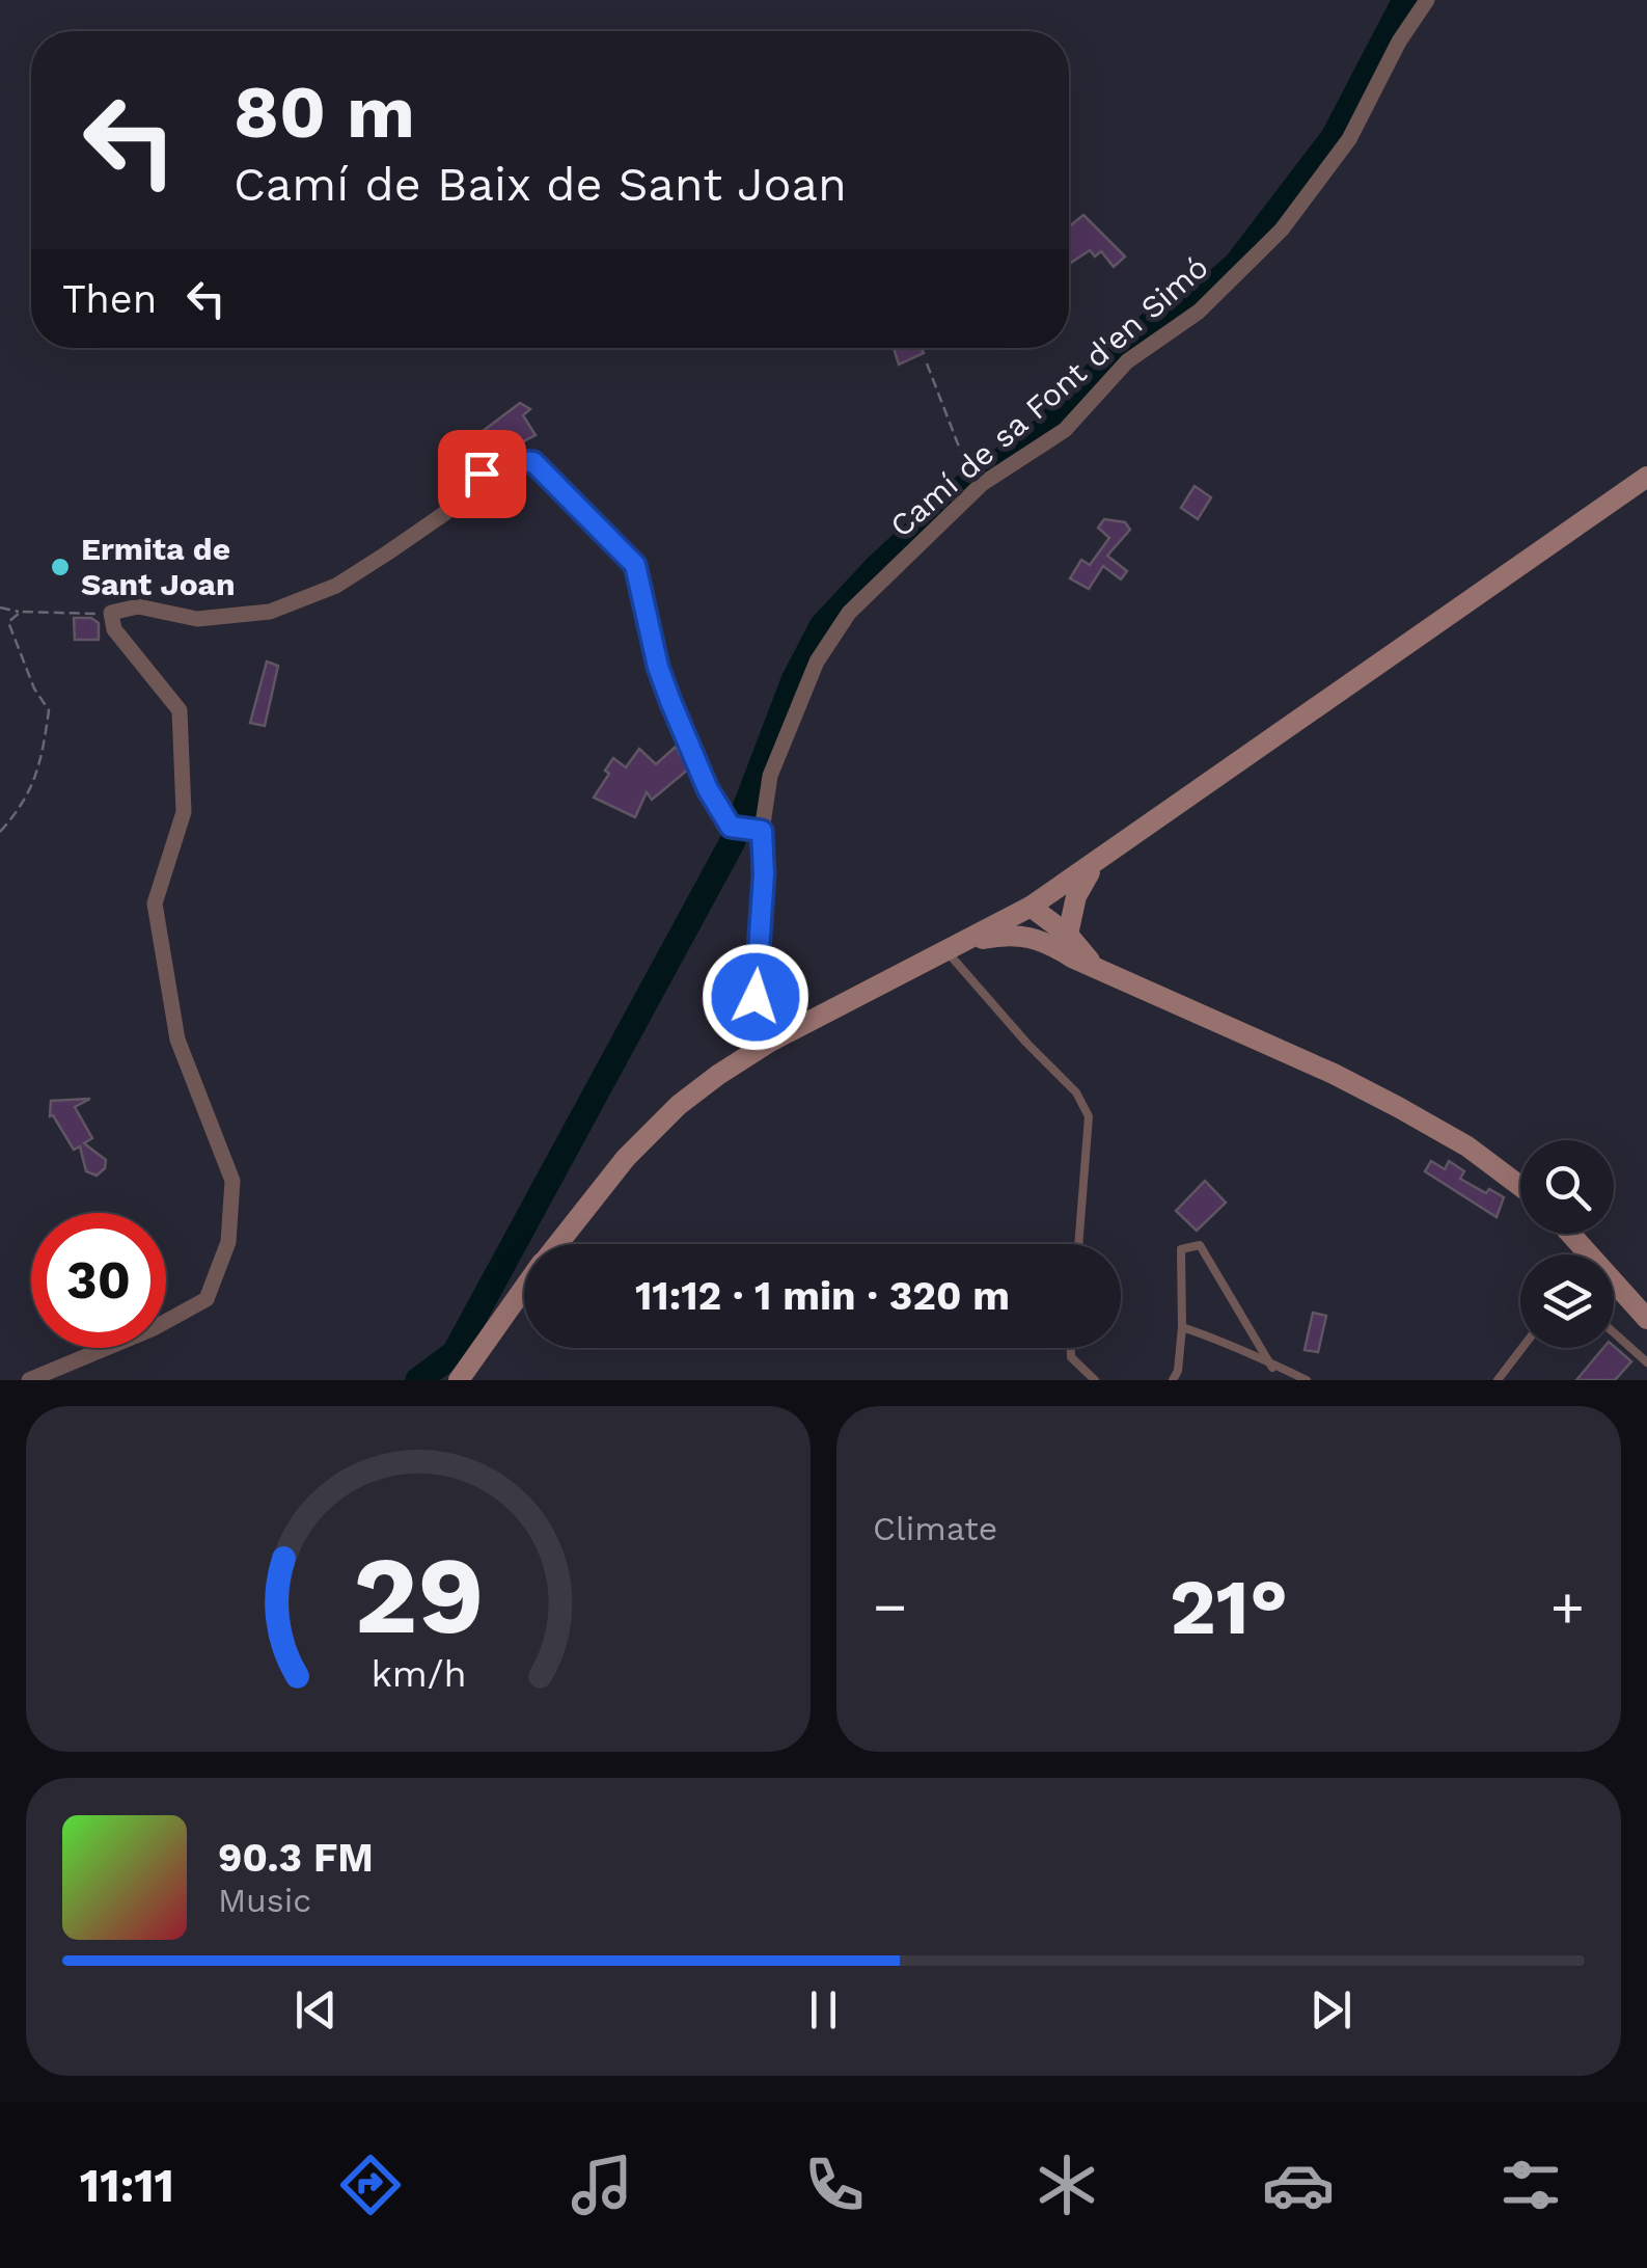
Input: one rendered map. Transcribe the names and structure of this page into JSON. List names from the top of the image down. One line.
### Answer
{"streets":{"street":["Camí de sa Font d'en Simó"]},"places":["Ermita de Sant Joan"],"page":{"turn":["80 m","Camí de Baix de Sant Joan"],"then":"Then","limit":"30","trip":"11:12 · 1 min · 320 m","tile":"Climate","heat":["−","21°","+"],"song":["90.3 FM","Music"],"tabs":"11:11","gauge":["29","km/h"]}}
